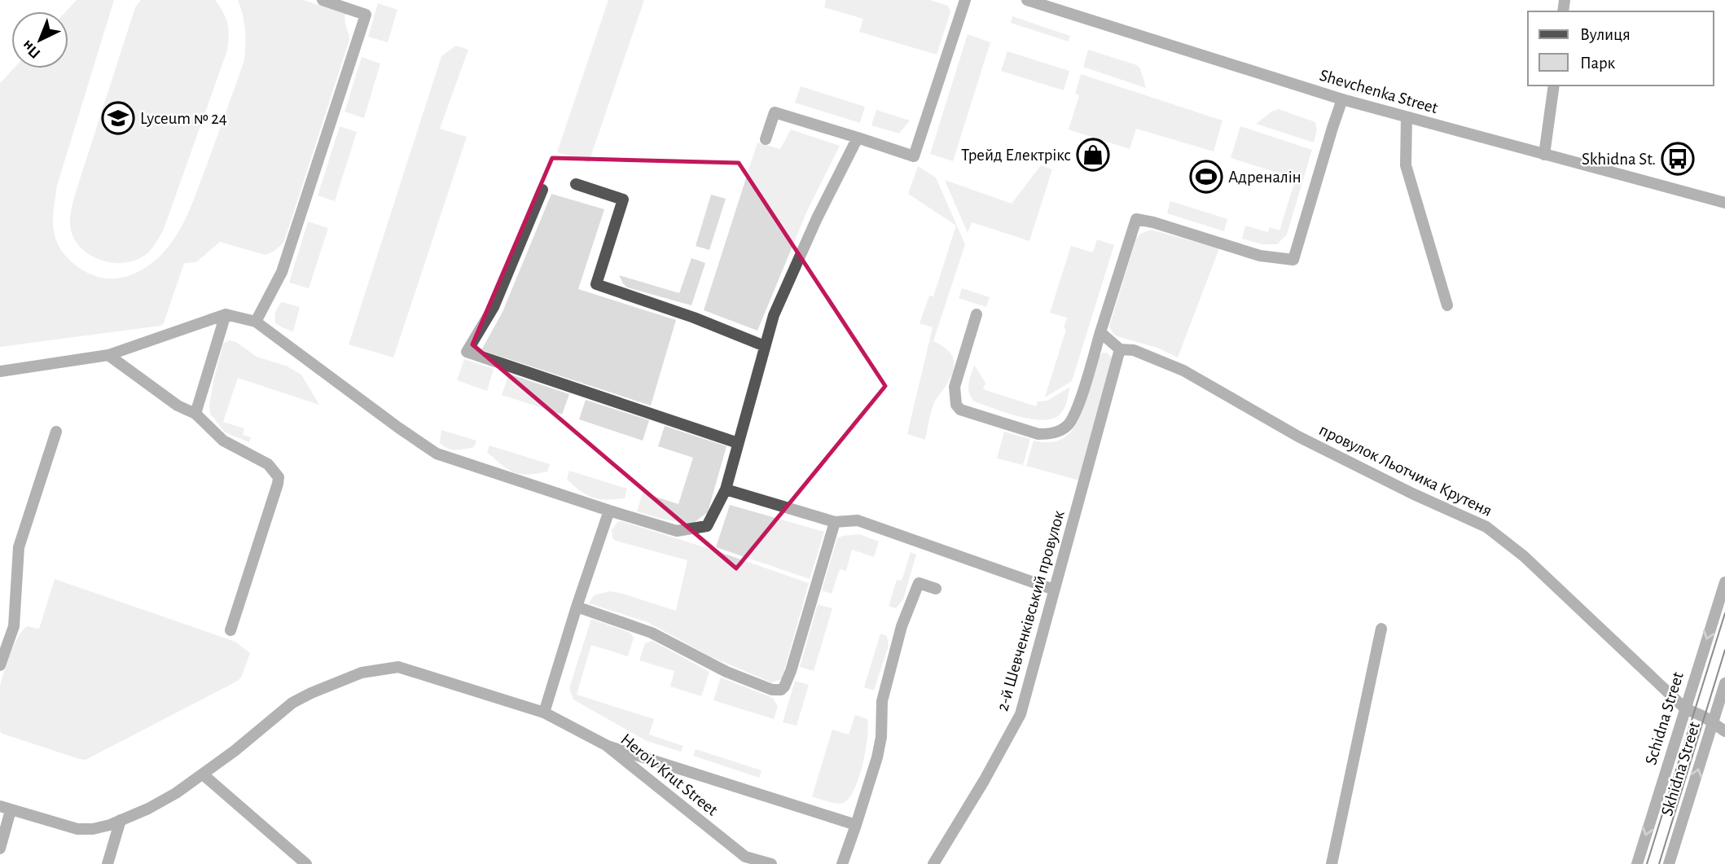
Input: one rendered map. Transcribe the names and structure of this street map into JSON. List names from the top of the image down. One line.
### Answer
{"streets":{"street":["Shevchenka Street","провулок Льотчика Крутеня","2-й Шевченківський провулок","Schidna Street","Skhidna Street","Heroiv Krut Street"]},"crossings":[["провулок Льотчика Крутеня","2-й Шевченківський провулок"],["провулок Льотчика Крутеня","Schidna Street"],["провулок Льотчика Крутеня","Skhidna Street"]],"one_way":["Schidna Street","Skhidna Street"],"places":{"school or university":["Lyceum № 24"],"shop":["Трейд Електрікс"],"bus stop":["Skhidna St."],"sports":["Адреналін"]},"legend":["Вулиця","Парк"],"north":"bottom left"}
